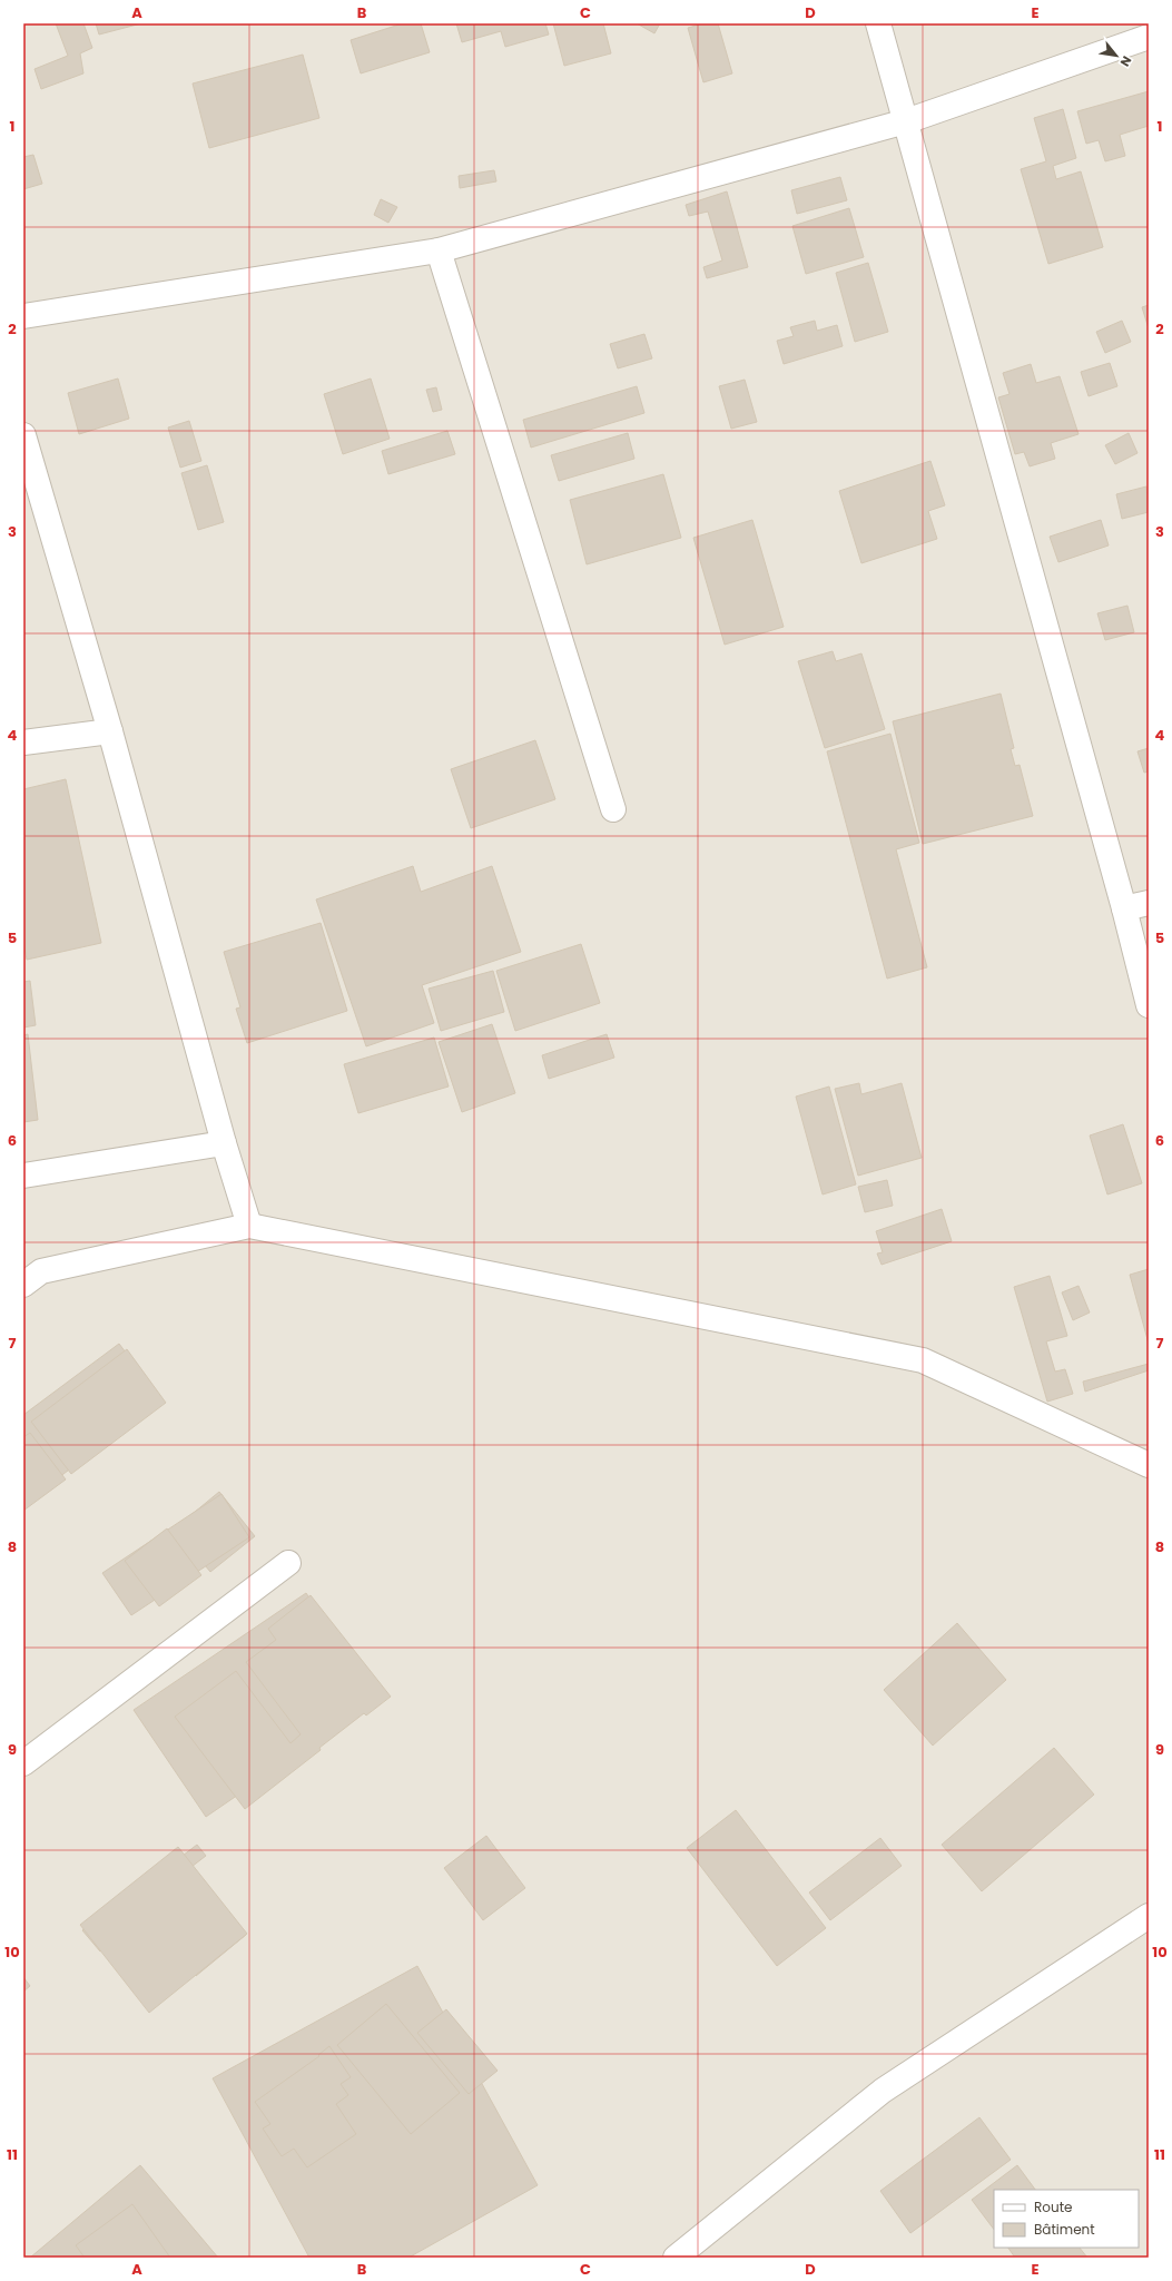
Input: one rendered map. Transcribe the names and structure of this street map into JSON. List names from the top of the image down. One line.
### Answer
{"legend":["Route","Bâtiment"],"north":"bottom right","grid":{"columns":["A","B","C","D","E"],"rows":["1","2","3","4","5","6","7","8","9","10","11"]}}
